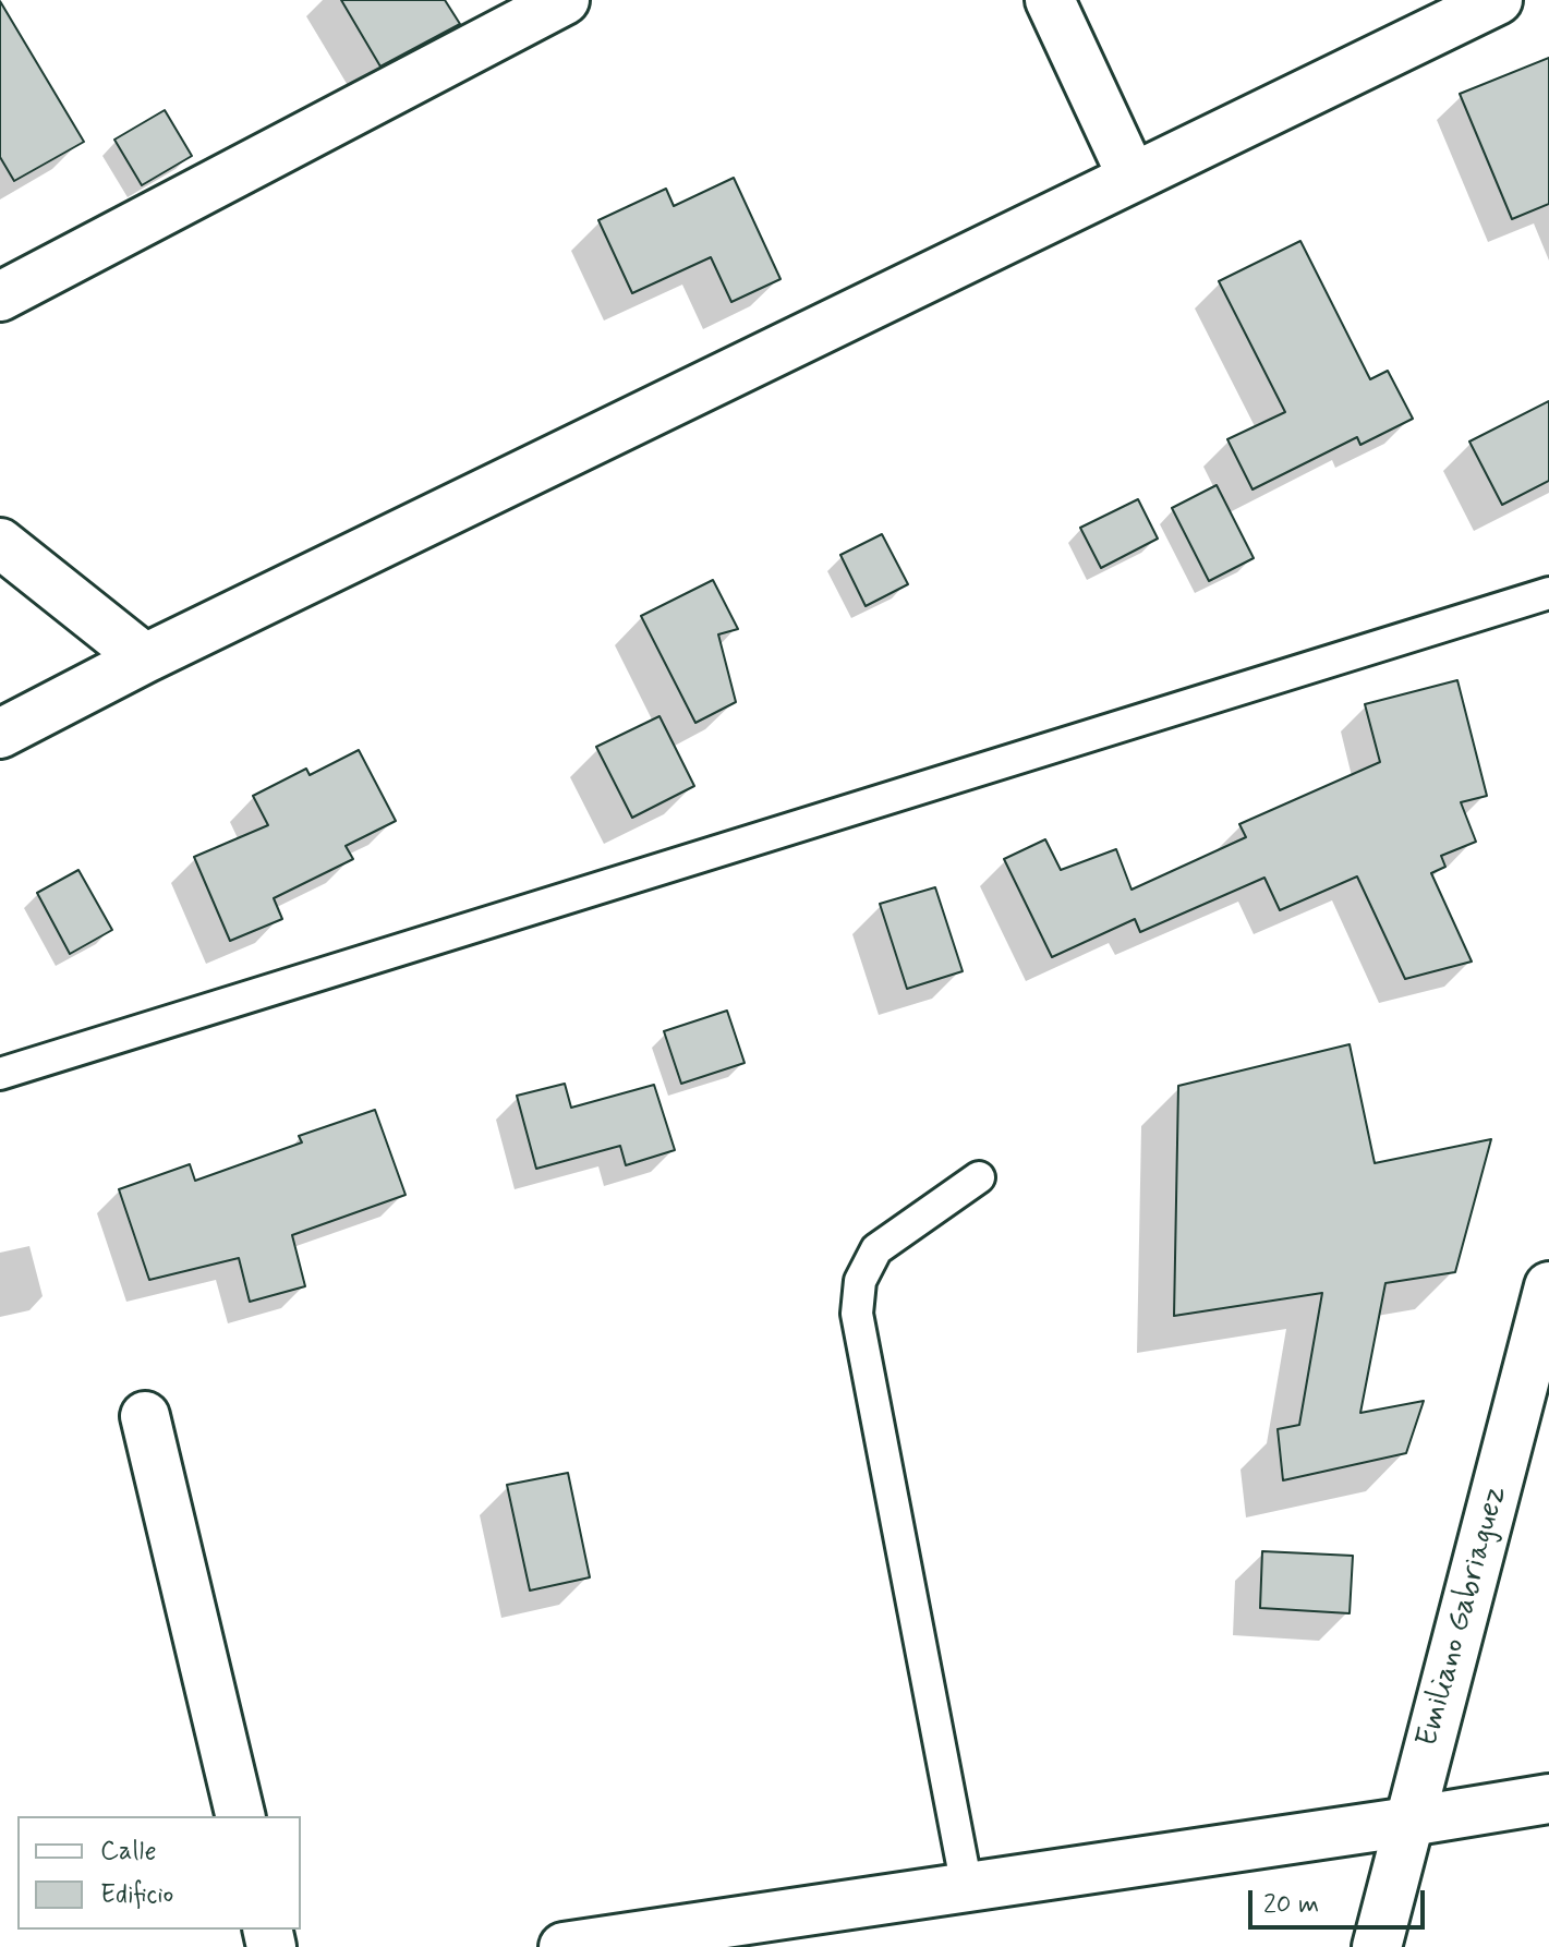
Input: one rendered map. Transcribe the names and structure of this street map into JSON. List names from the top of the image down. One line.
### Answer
{"streets":{"street":["Emiliano Gabriaguez"]},"legend":["Calle","Edificio"],"scale_bar":"20 m"}
